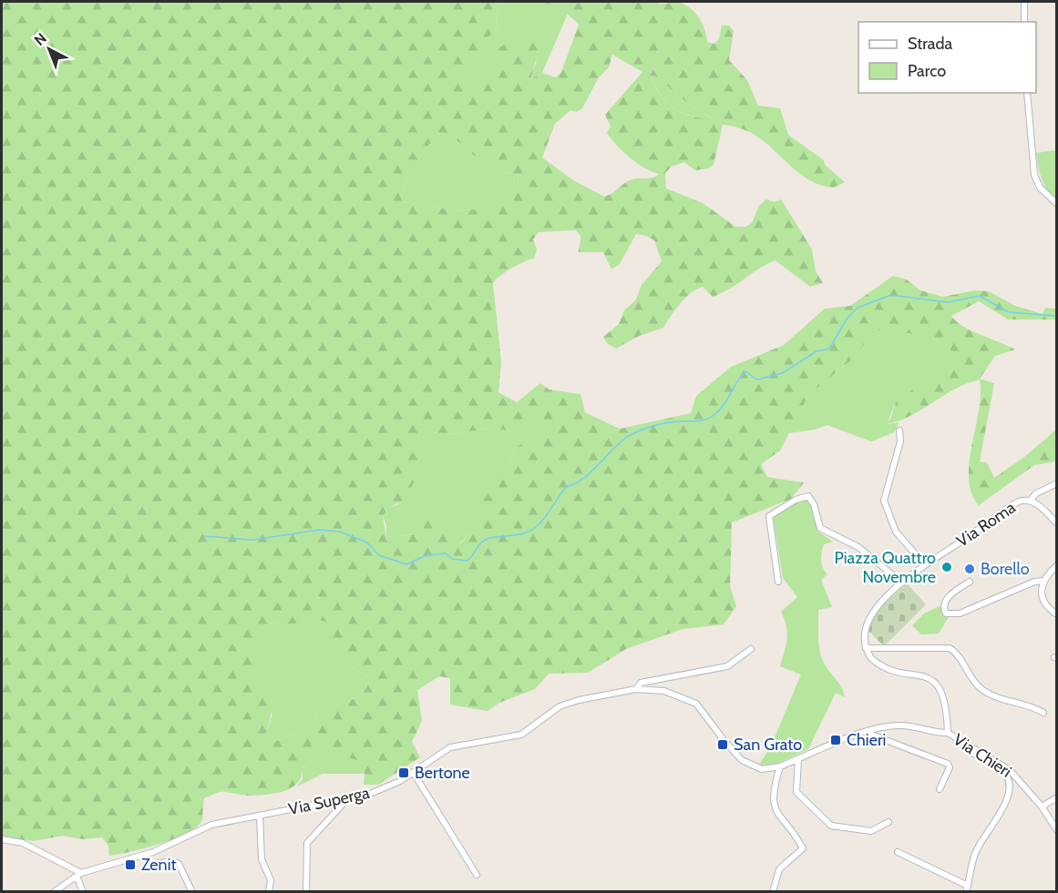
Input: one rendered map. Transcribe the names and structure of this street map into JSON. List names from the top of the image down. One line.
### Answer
{"streets":{"street":["Via Roma","Via Chieri","Via Superga"]},"crossings":[["Via Chieri","Via Superga"]],"places":{"other":["Piazza Quattro Novembre","Borello"],"transit":["Chieri","San Grato","Bertone","Zenit"]},"legend":["Strada","Parco"],"north":"top left"}
